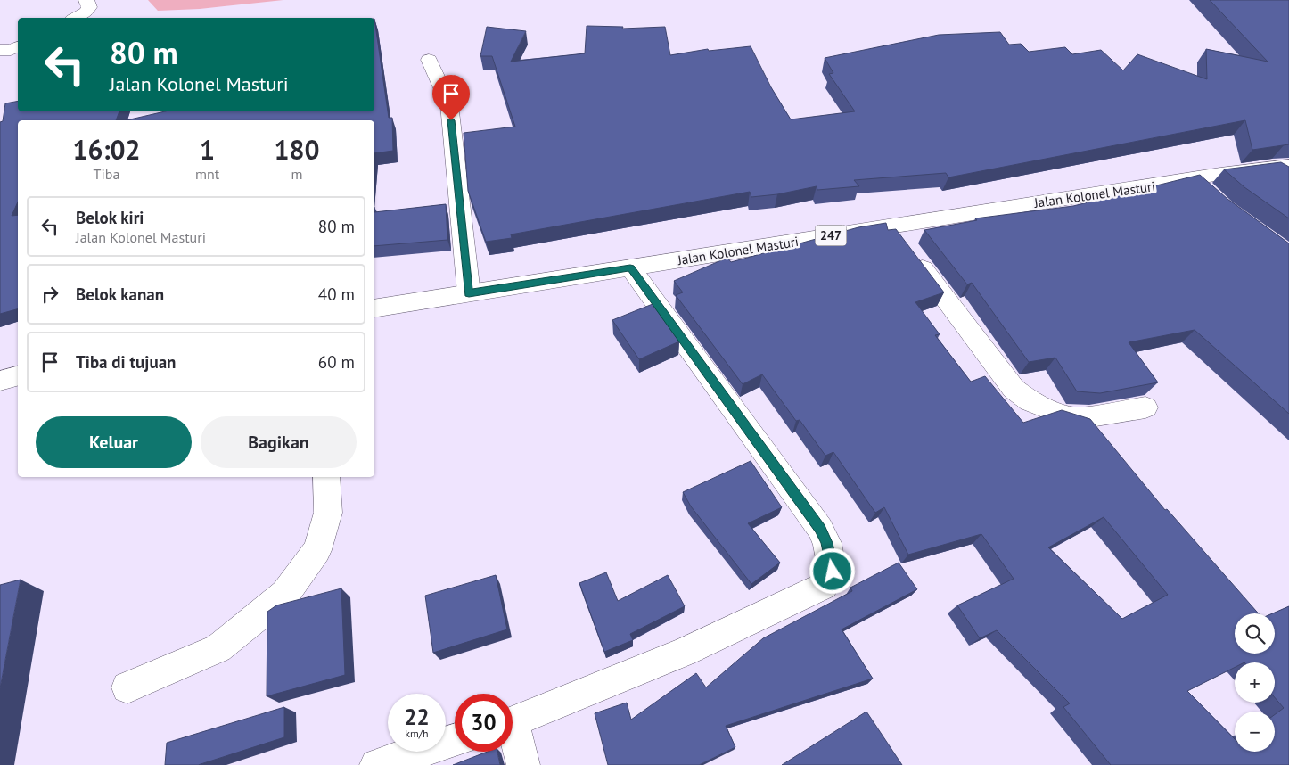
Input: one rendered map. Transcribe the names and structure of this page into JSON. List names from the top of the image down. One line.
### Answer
{"streets":{"street":["Jalan Kolonel Masturi","247"]},"page":{"turn":["80 m","Jalan Kolonel Masturi"],"eta":["16:02","Tiba","1","mnt","180","m"],"list":[{"name":"Belok kiri","note":"Jalan Kolonel Masturi","value":"80 m"},{"name":"Belok kanan","value":"40 m"},{"name":"Tiba di tujuan","value":"60 m"}],"buttons":["Keluar","Bagikan"],"map_buttons":["+","−"],"speed":"22 km/h","limit":"30"}}
